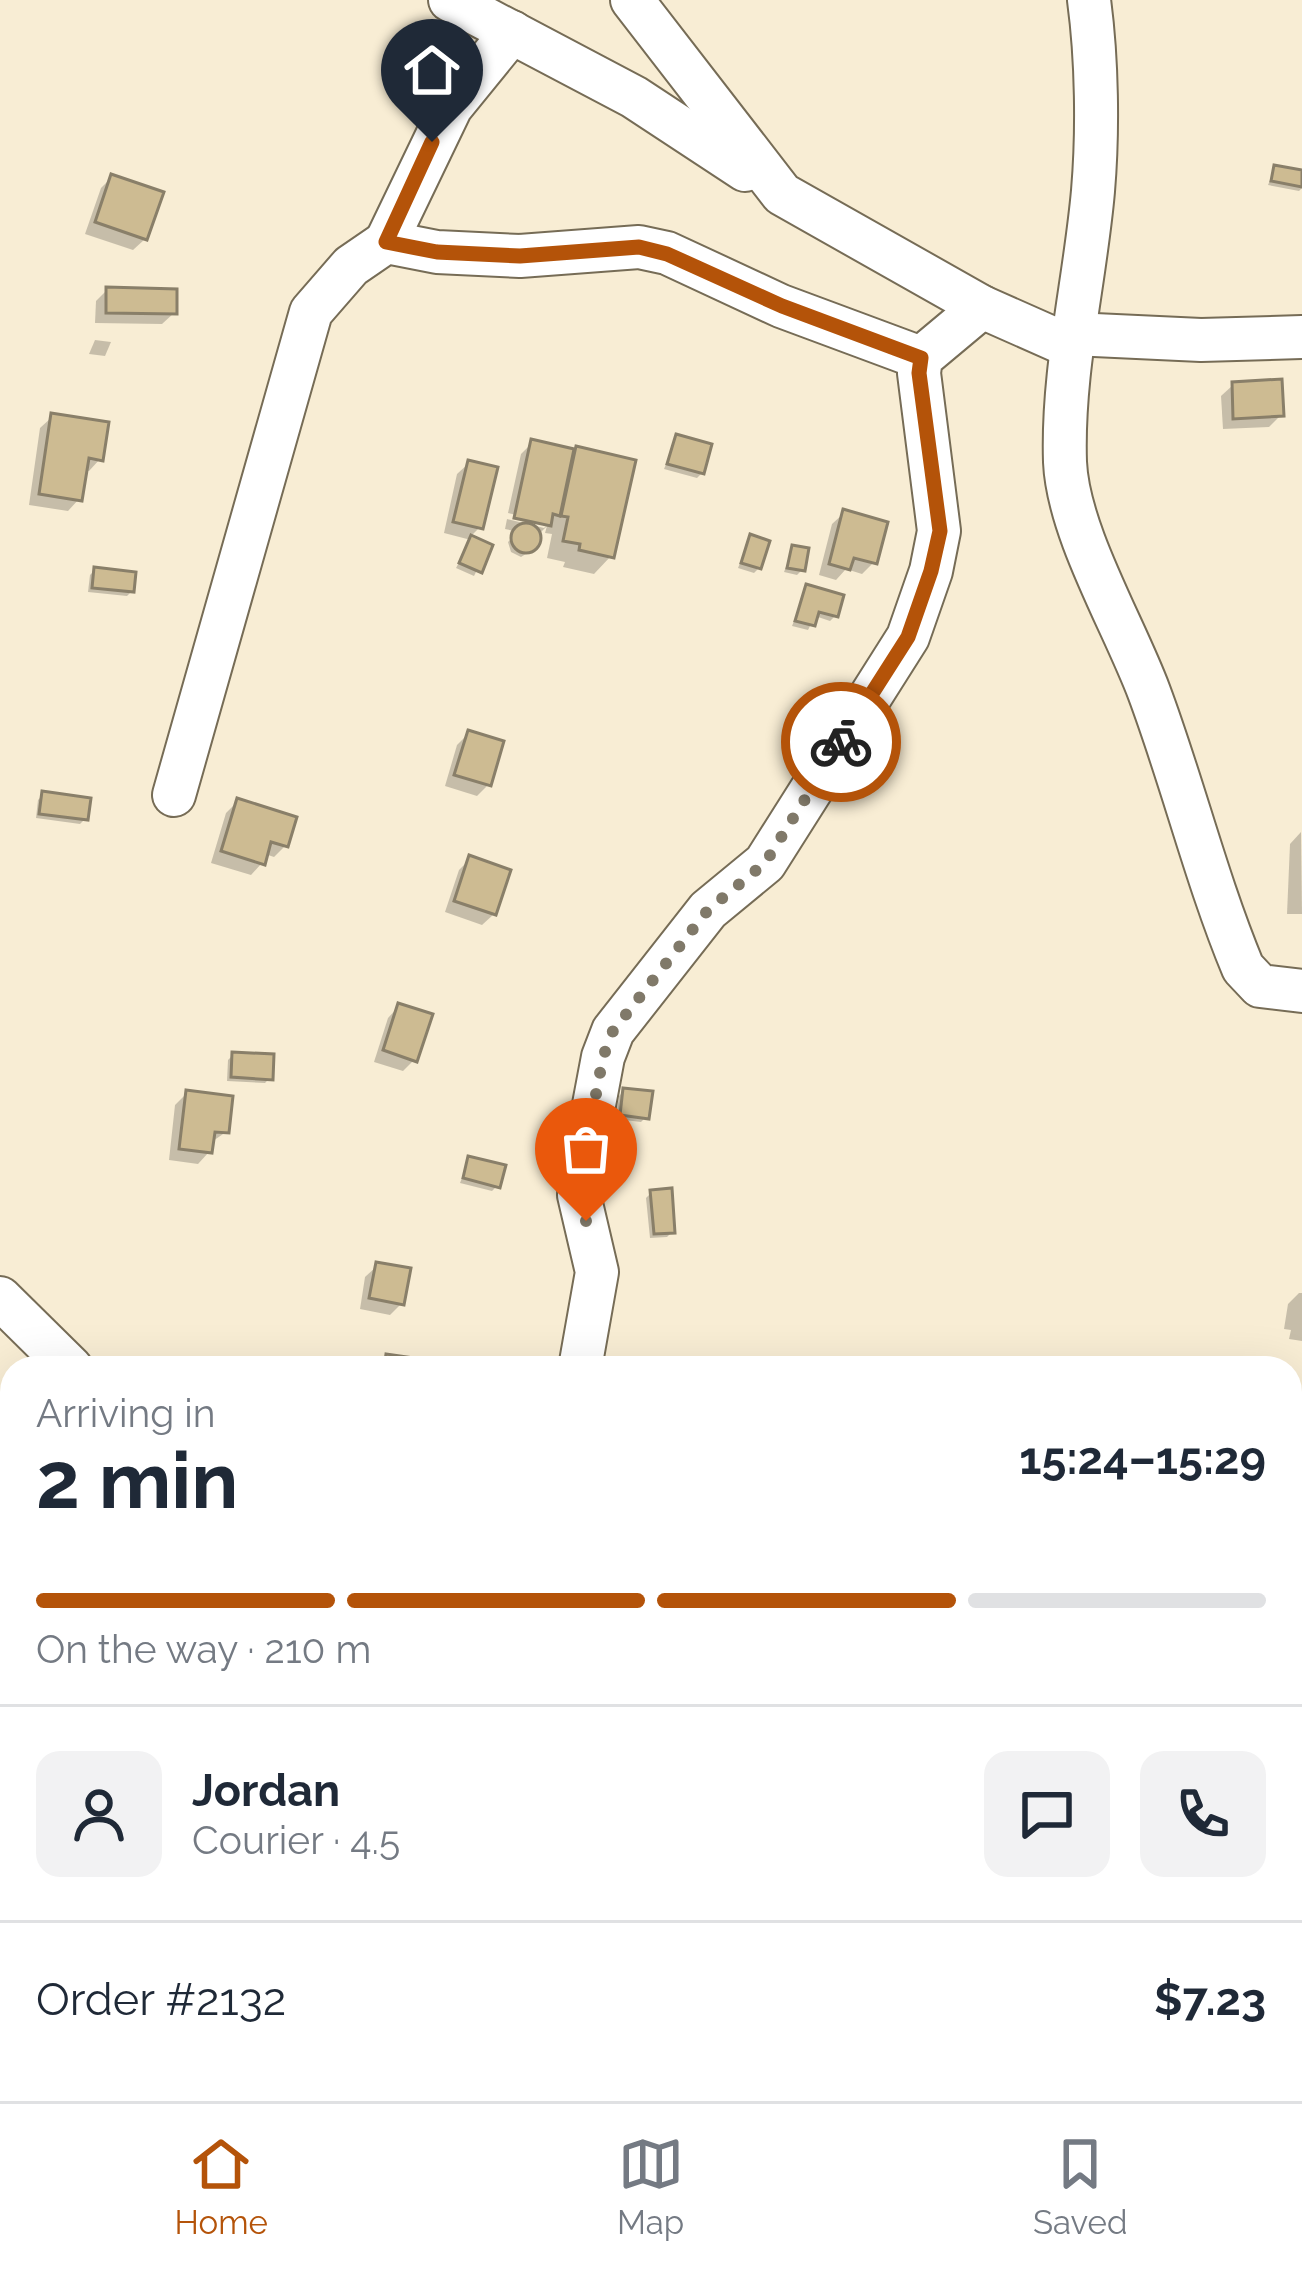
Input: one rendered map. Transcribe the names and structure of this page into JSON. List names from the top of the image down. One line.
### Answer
{"page":{"heading":["2 min","Arriving in","15:24–15:29"],"panel":["Jordan","Courier · 4.5","Order #2132","$7.23"],"bar":"On the way · 210 m","tabs":["Home","Map","Saved"]}}
